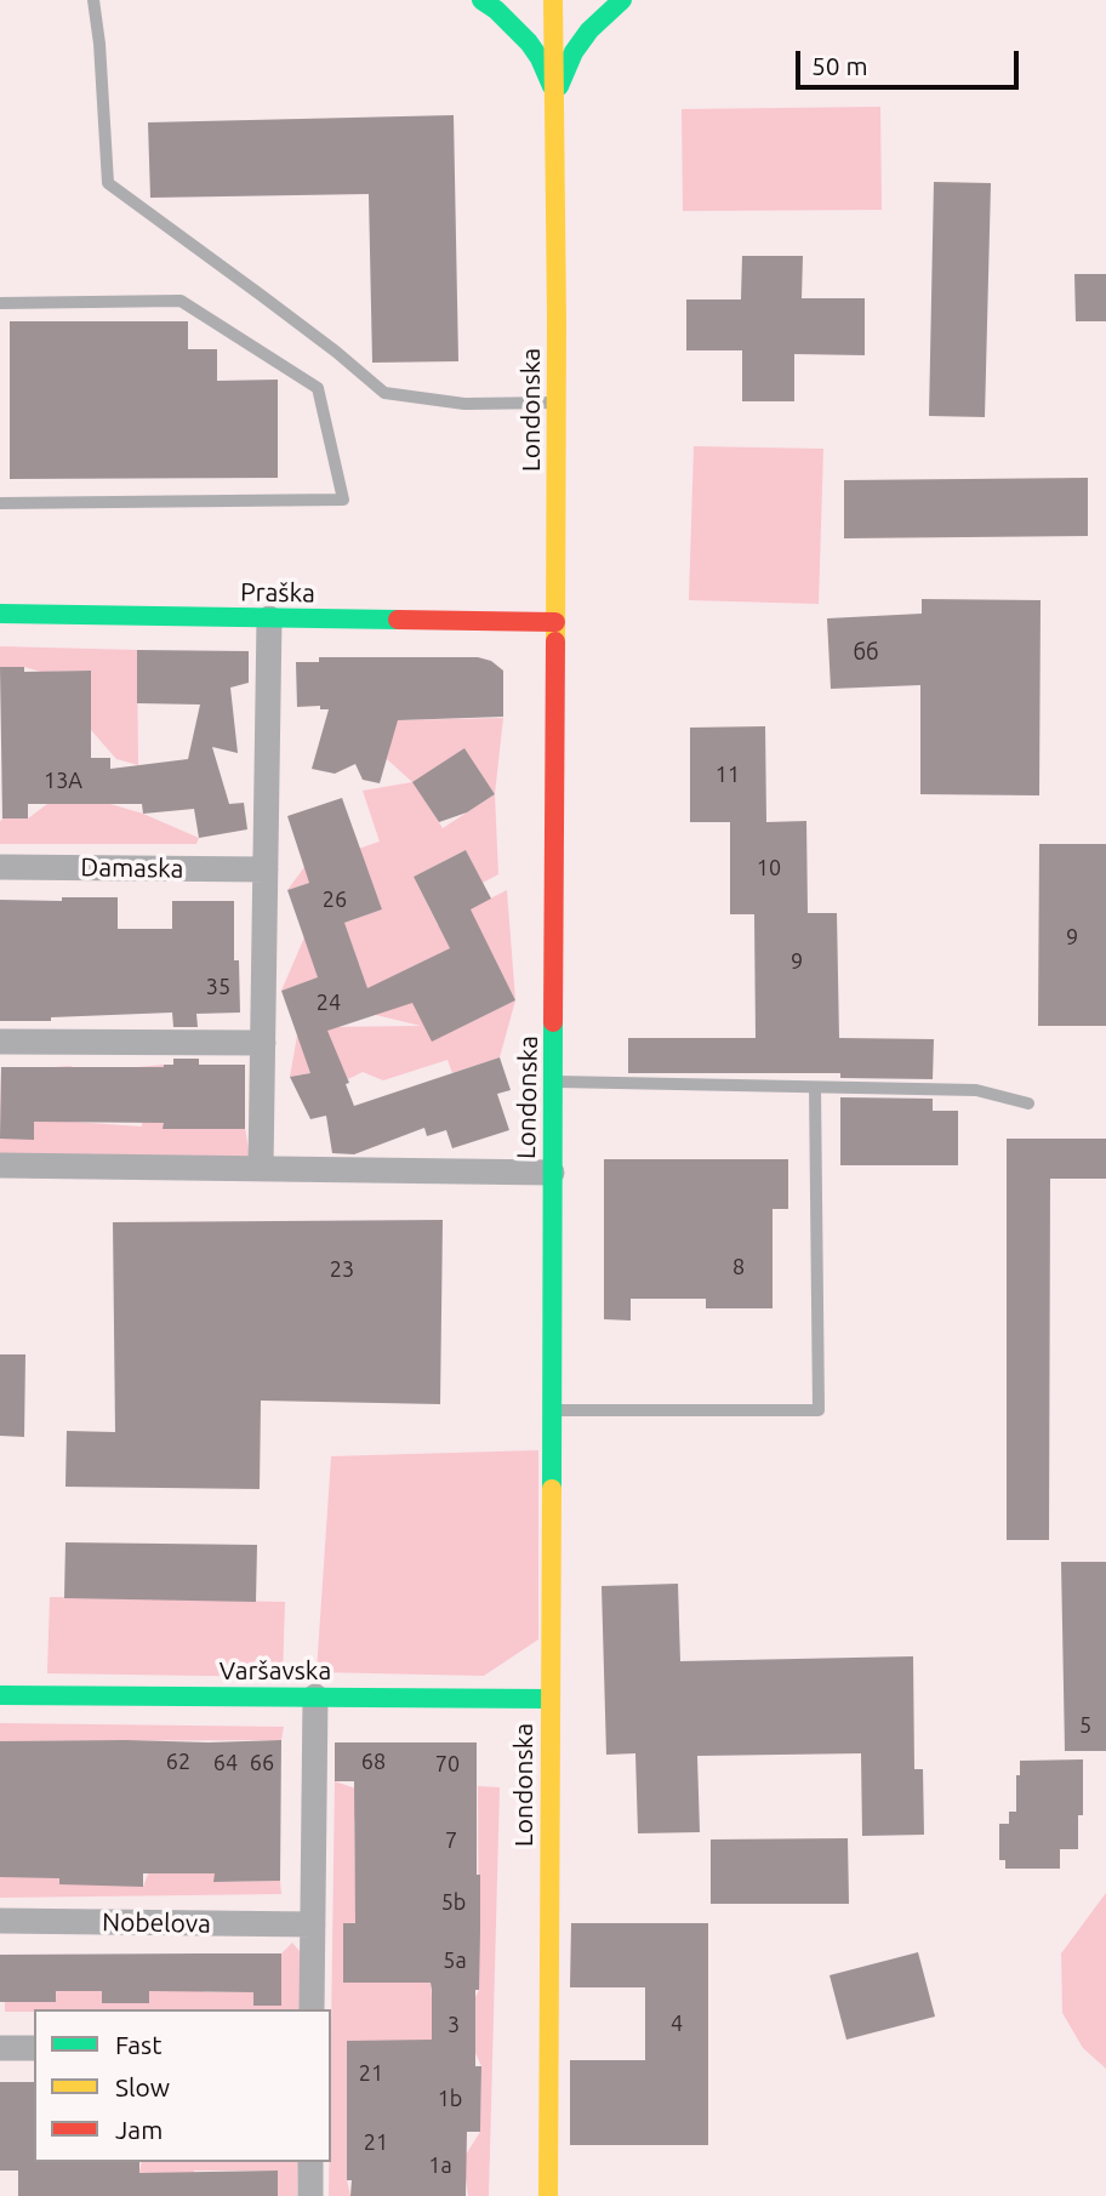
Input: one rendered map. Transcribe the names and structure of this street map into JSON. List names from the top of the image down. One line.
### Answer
{"streets":{"street":["Londonska","Praška","Damaska","Varšavska","Nobelova"]},"crossings":[["Londonska","Praška"],["Londonska","Varšavska"]],"house_numbers":["бб","11","13A","10","26","9","9","35","24","8","23","5","62","68","64","66","70","7","5b","5a","4","3","21","1b","21","1a"],"legend":["Fast","Slow","Jam"],"scale_bar":"50 m"}
